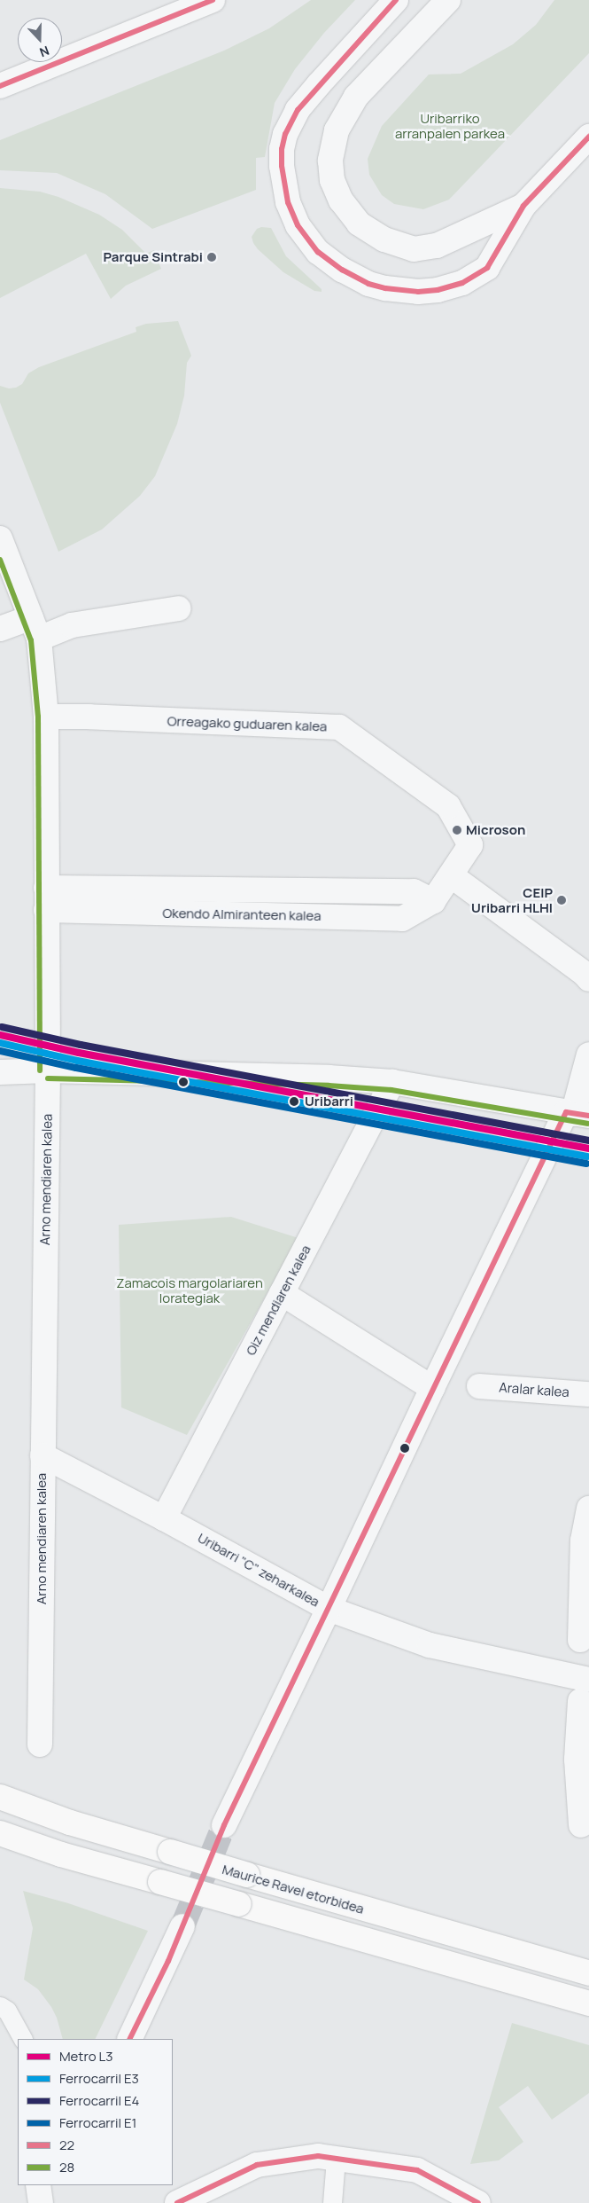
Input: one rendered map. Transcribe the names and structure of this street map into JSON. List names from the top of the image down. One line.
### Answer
{"streets":{"main road":["Maurice Ravel etorbidea"],"street":["Orreagako guduaren kalea","Okendo Almiranteen kalea","Arno mendiaren kalea","Oiz mendiaren kalea","Aralar kalea","Uribarri \"C\" zeharkalea"]},"crossings":[["Orreagako guduaren kalea","Okendo Almiranteen kalea"],["Orreagako guduaren kalea","Arno mendiaren kalea"],["Okendo Almiranteen kalea","Arno mendiaren kalea"],["Arno mendiaren kalea","Uribarri \"C\" zeharkalea"],["Oiz mendiaren kalea","Uribarri \"C\" zeharkalea"]],"parks":["Uribarriko arranpalen parkea","Zamacois margolariaren lorategiak"],"places":["Parque Sintrabi","Microson","CEIP Uribarri HLHI","Uribarri"],"lines":["transit line 22","transit line 28","rail line E4","metro line L3","rail line E3","rail line E1"],"legend":["Metro L3","Ferrocarril E3","Ferrocarril E4","Ferrocarril E1","22","28"],"north":"bottom"}
